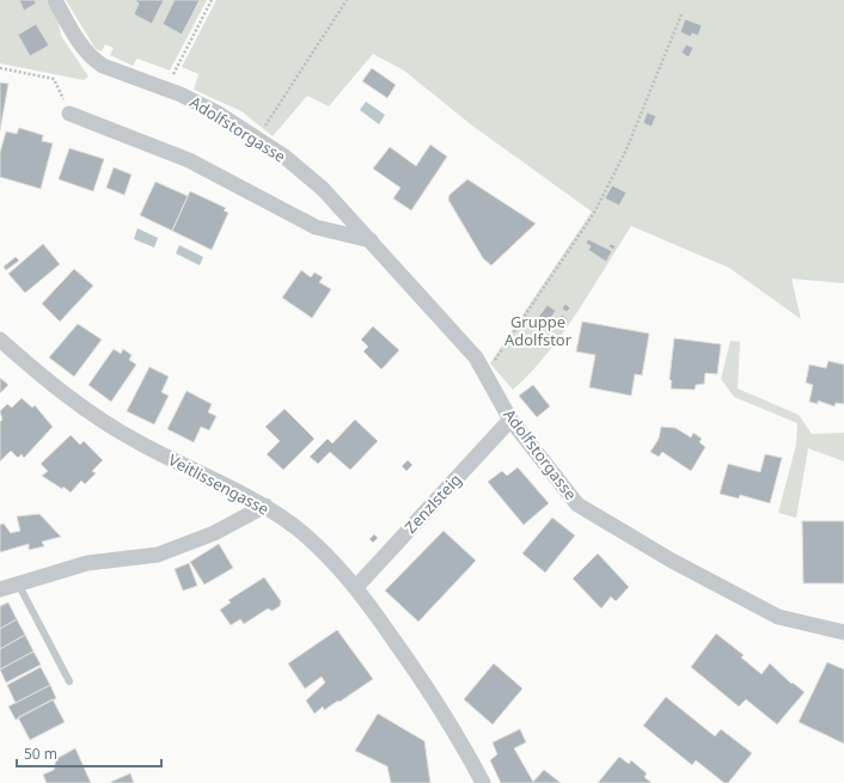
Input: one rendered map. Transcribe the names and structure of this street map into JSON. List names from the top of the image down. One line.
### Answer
{"streets":{"street":["Adolfstorgasse","Veitlissengasse","Zenzlsteig"]},"crossings":[["Adolfstorgasse","Zenzlsteig"],["Veitlissengasse","Zenzlsteig"]],"parks":["Gruppe Adolfstor"],"scale_bar":"50 m"}
